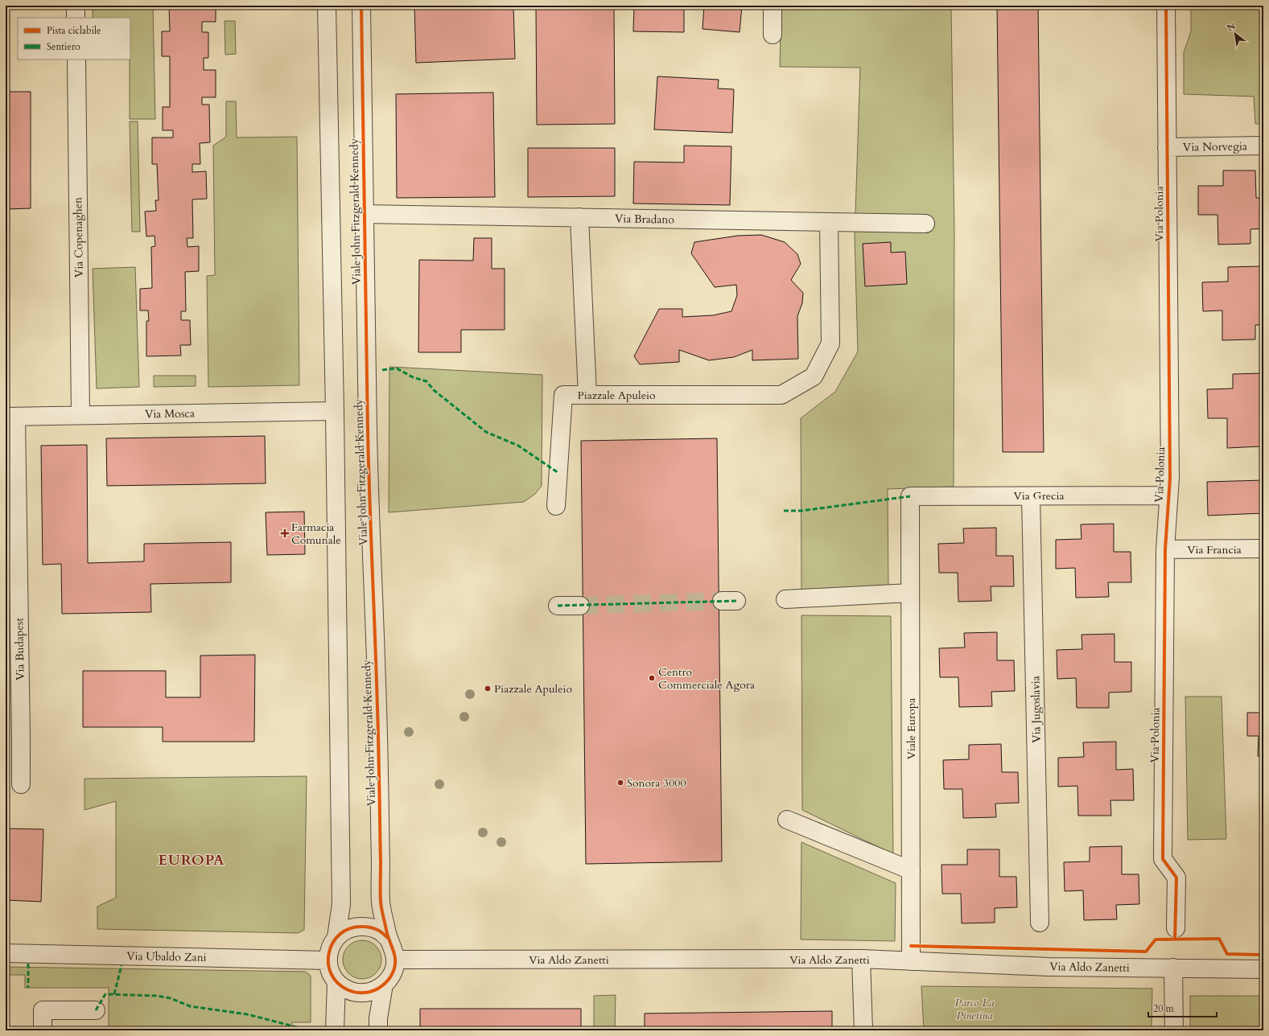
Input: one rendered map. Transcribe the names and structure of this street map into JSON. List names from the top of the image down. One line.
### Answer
{"streets":{"street":["Via Norvegia","Viale John Fitzgerald Kennedy","Via Polonia","Via Bradano","Via Copenaghen","Piazzale Apuleio","Via Mosca","Via Grecia","Via Francia","Via Budapest","Via Jugoslavia","Viale Europa","Via Ubaldo Zani","Via Aldo Zanetti"]},"crossings":[["Via Norvegia","Via Polonia"],["Viale John Fitzgerald Kennedy","Via Bradano"],["Viale John Fitzgerald Kennedy","Via Mosca"],["Viale John Fitzgerald Kennedy","Via Ubaldo Zani"],["Viale John Fitzgerald Kennedy","Via Aldo Zanetti"],["Via Polonia","Via Grecia"],["Via Polonia","Via Francia"],["Via Bradano","Piazzale Apuleio"],["Via Copenaghen","Via Mosca"],["Via Mosca","Via Budapest"],["Via Grecia","Via Jugoslavia"],["Via Grecia","Viale Europa"],["Viale Europa","Via Aldo Zanetti"],["Via Ubaldo Zani","Via Aldo Zanetti"]],"districts":["EUROPA"],"parks":["Parco La Pinetina"],"places":{"health":["Farmacia Comunale"],"other":["Centro Commerciale Agora","Piazzale Apuleio","Sonora 3000"]},"legend":["Pista ciclabile","Sentiero"],"scale_bar":"20 m","north":"top left"}
